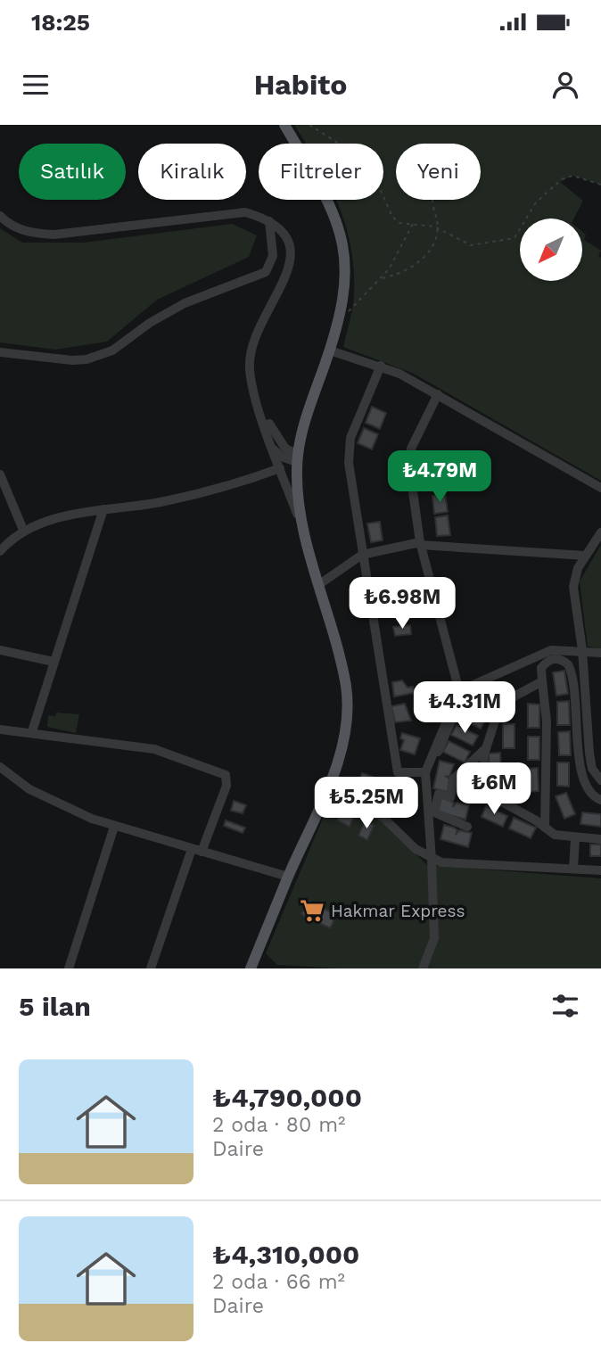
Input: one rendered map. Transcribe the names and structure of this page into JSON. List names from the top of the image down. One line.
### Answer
{"places":{"supermarket":["Hakmar Express"]},"north":"bottom left","page":{"status":"18:25","header":"Habito","chip":["Satılık","Kiralık","Filtreler","Yeni"],"price":["₺4.79M","₺6.98M","₺4.31M","₺6M","₺5.25M"],"heading":"5 ilan","list":[{"name":"₺4,790,000","note":"2 oda · 80 m² · Daire"},{"name":"₺4,310,000","note":"2 oda · 66 m² · Daire"}]}}
